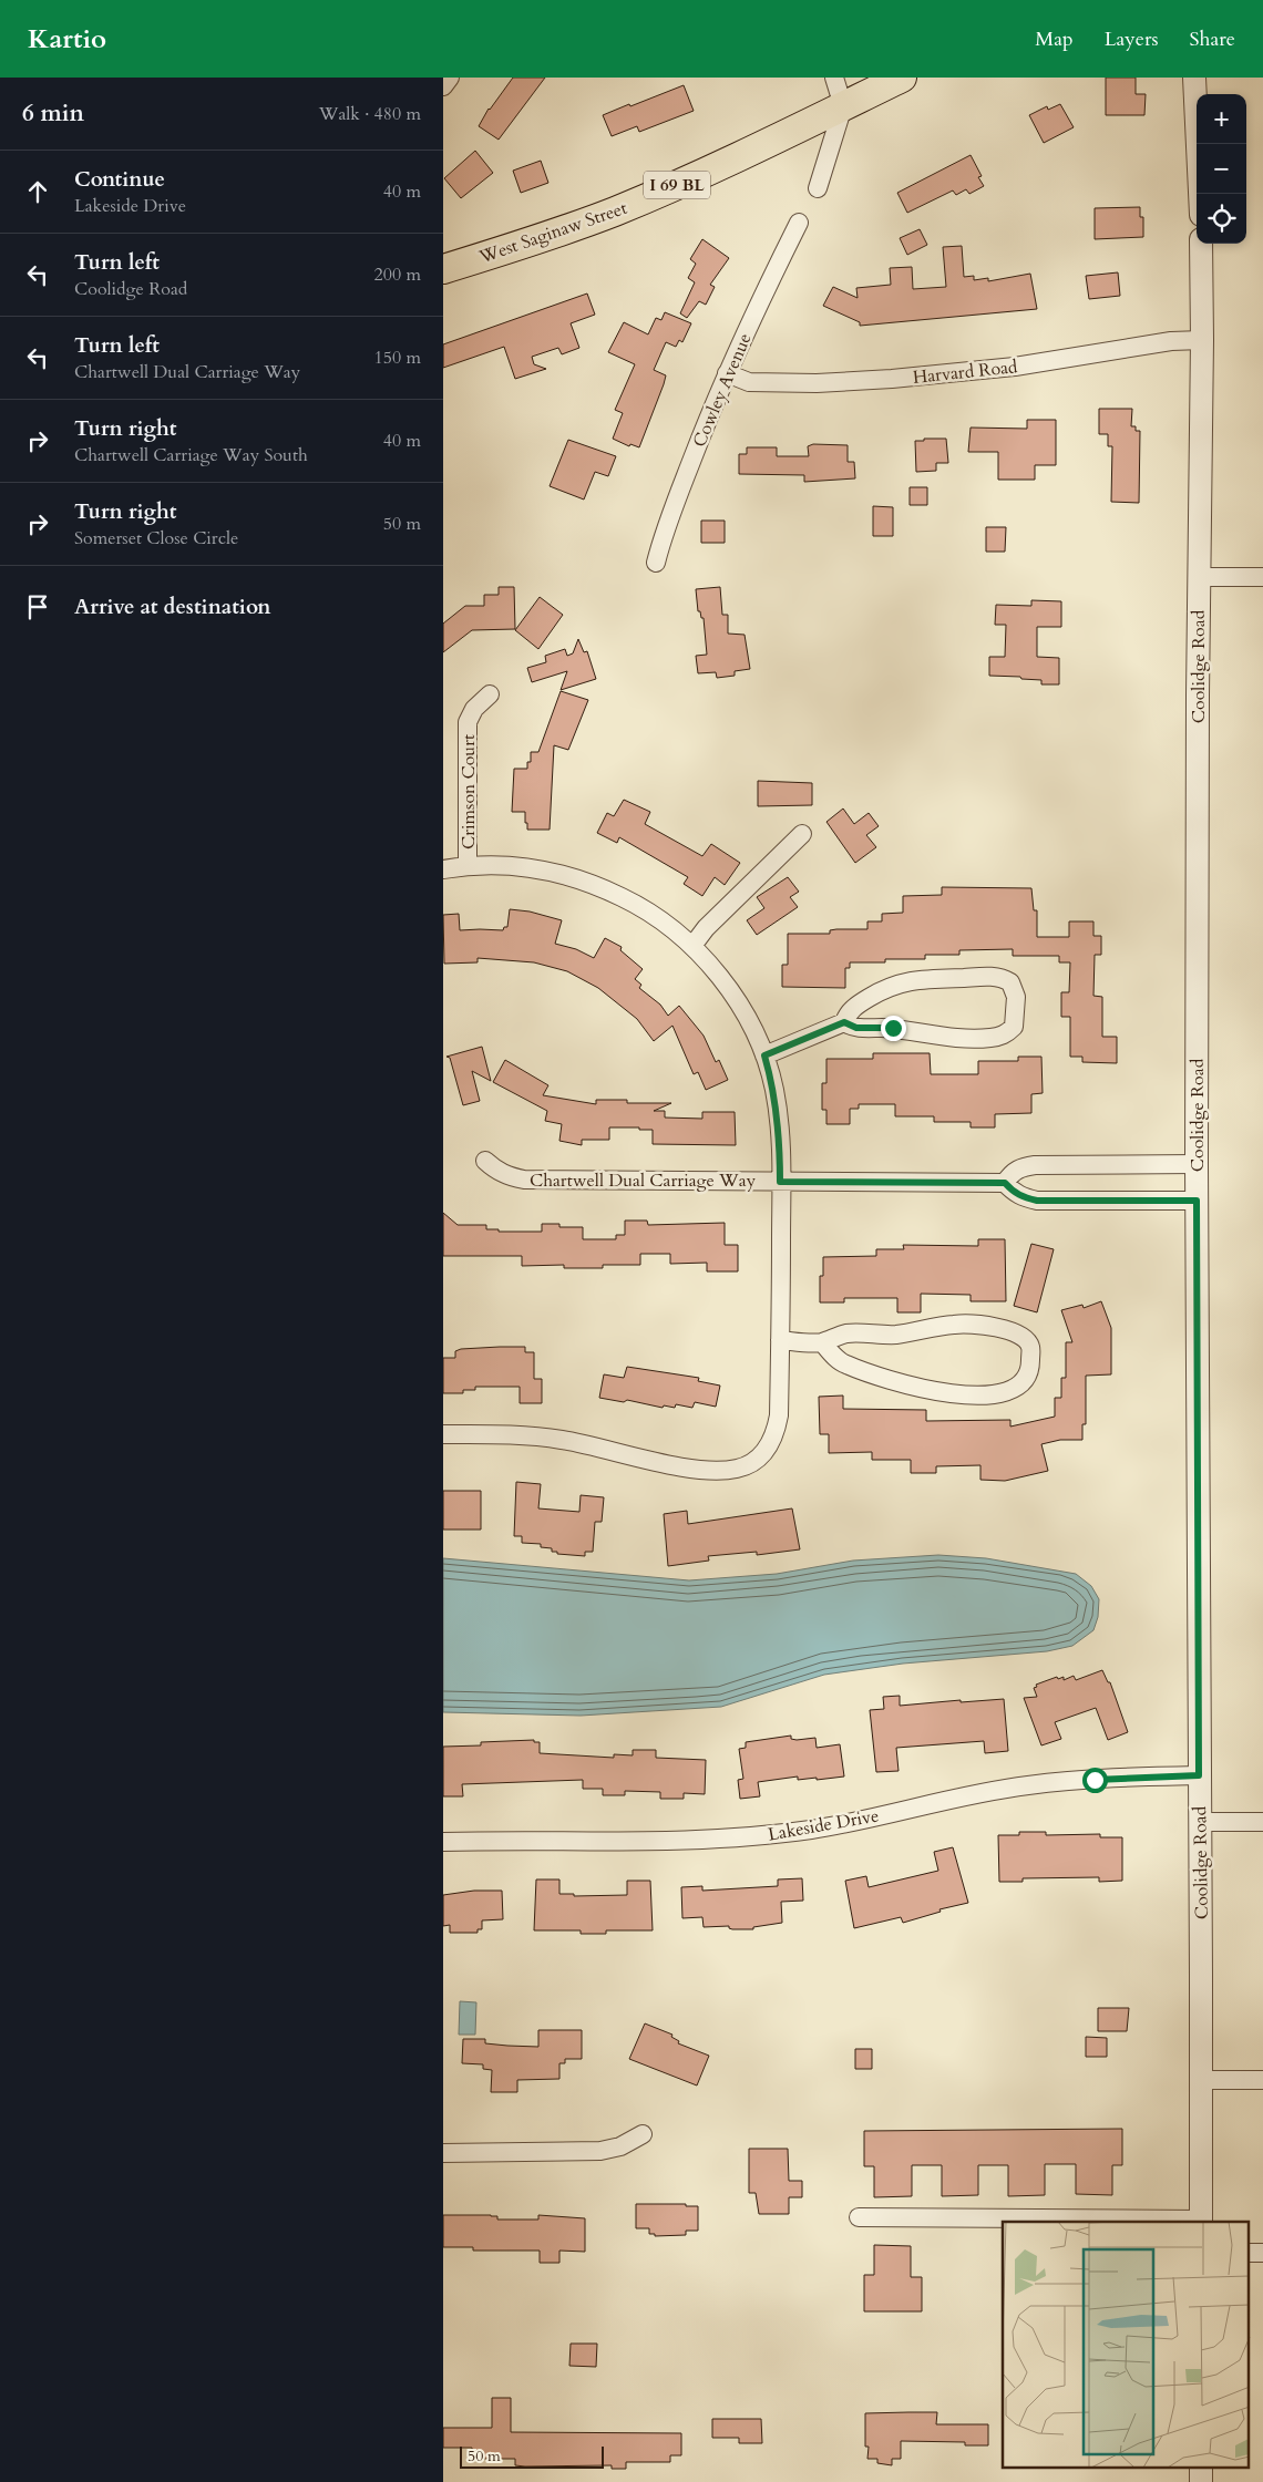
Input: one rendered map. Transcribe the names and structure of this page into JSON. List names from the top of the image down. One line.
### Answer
{"streets":{"main road":["I 69 BL","West Saginaw Street"],"street":["Harvard Road","Cowley Avenue","Coolidge Road","Crimson Court","Chartwell Dual Carriage Way","Lakeside Drive"]},"crossings":[["Harvard Road","Cowley Avenue"],["Harvard Road","Coolidge Road"],["Coolidge Road","Lakeside Drive"]],"scale_bar":"50 m","page":{"header":"Kartio","nav":["Map","Layers","Share"],"heading":["6 min","Walk · 480 m"],"map_buttons":["+","−"],"list":[["Continue","Lakeside Drive","40 m"],["Turn left","Coolidge Road","200 m"],["Turn left","Chartwell Dual Carriage Way","150 m"],["Turn right","Chartwell Carriage Way South","40 m"],["Turn right","Somerset Close Circle","50 m"],"Arrive at destination"],"scale":"50 m"}}
